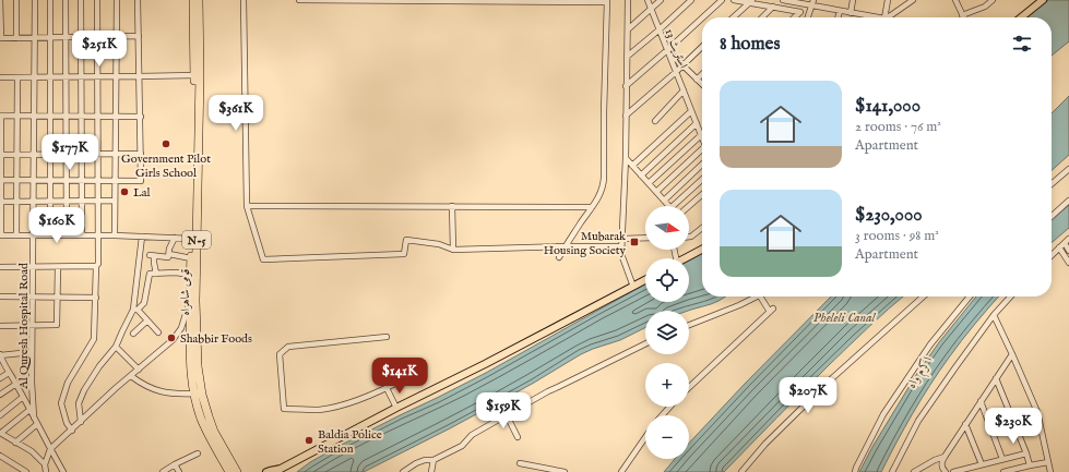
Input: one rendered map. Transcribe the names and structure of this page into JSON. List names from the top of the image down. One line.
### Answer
{"streets":{"highway":["N-5","قومی شاہراہ"],"street":["اسٹریٹ 13","Al Quresh Hospital Road"]},"water":["Pheleli Canal","اکرم واہ"],"places":{"other":["Government Pilot Girls School","Lal","Shabbir Foods","Baldia Police Station"],"transit":["Mubarak Housing Society"]},"north":"right","page":{"heading":"8 homes","price":["$251K","$361K","$177K","$160K","$141K","$207K","$159K","$230K"],"list":[{"name":"$141,000","note":"2 rooms · 76 m² · Apartment"},{"name":"$230,000","note":"3 rooms · 98 m² · Apartment"}],"map_buttons":["+","−"]}}
